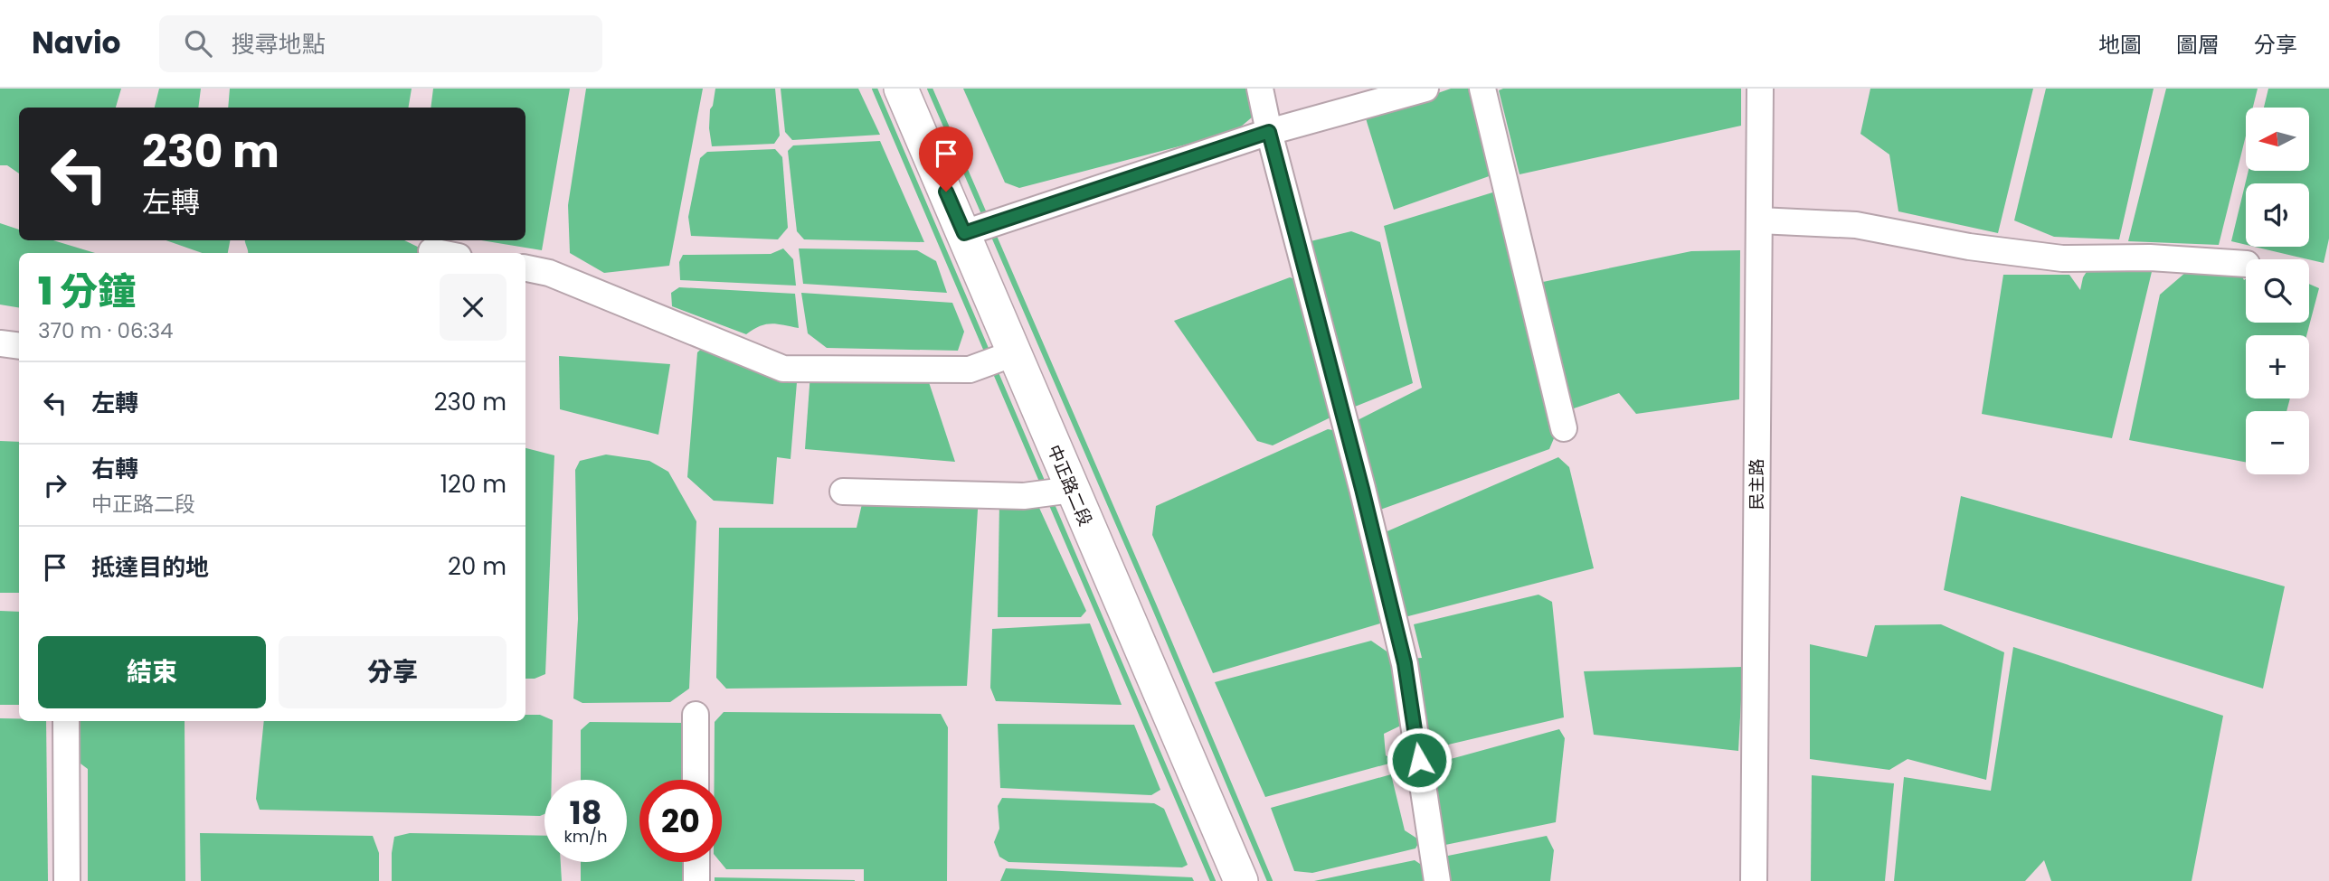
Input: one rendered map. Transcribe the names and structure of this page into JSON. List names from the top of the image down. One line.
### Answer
{"streets":{"main road":["中正路二段"],"street":["民主路"]},"north":"left","page":{"header":"Navio","search":"搜尋地點","nav":["地圖","圖層","分享"],"map_buttons":["+","−"],"turn":["230 m","左轉"],"heading":["1 分鐘","370 m · 06:34"],"list":[{"name":"左轉","value":"230 m"},{"name":"右轉","note":"中正路二段","value":"120 m"},{"name":"抵達目的地","value":"20 m"}],"buttons":["結束","分享"],"speed":"18 km/h","limit":"20"}}
